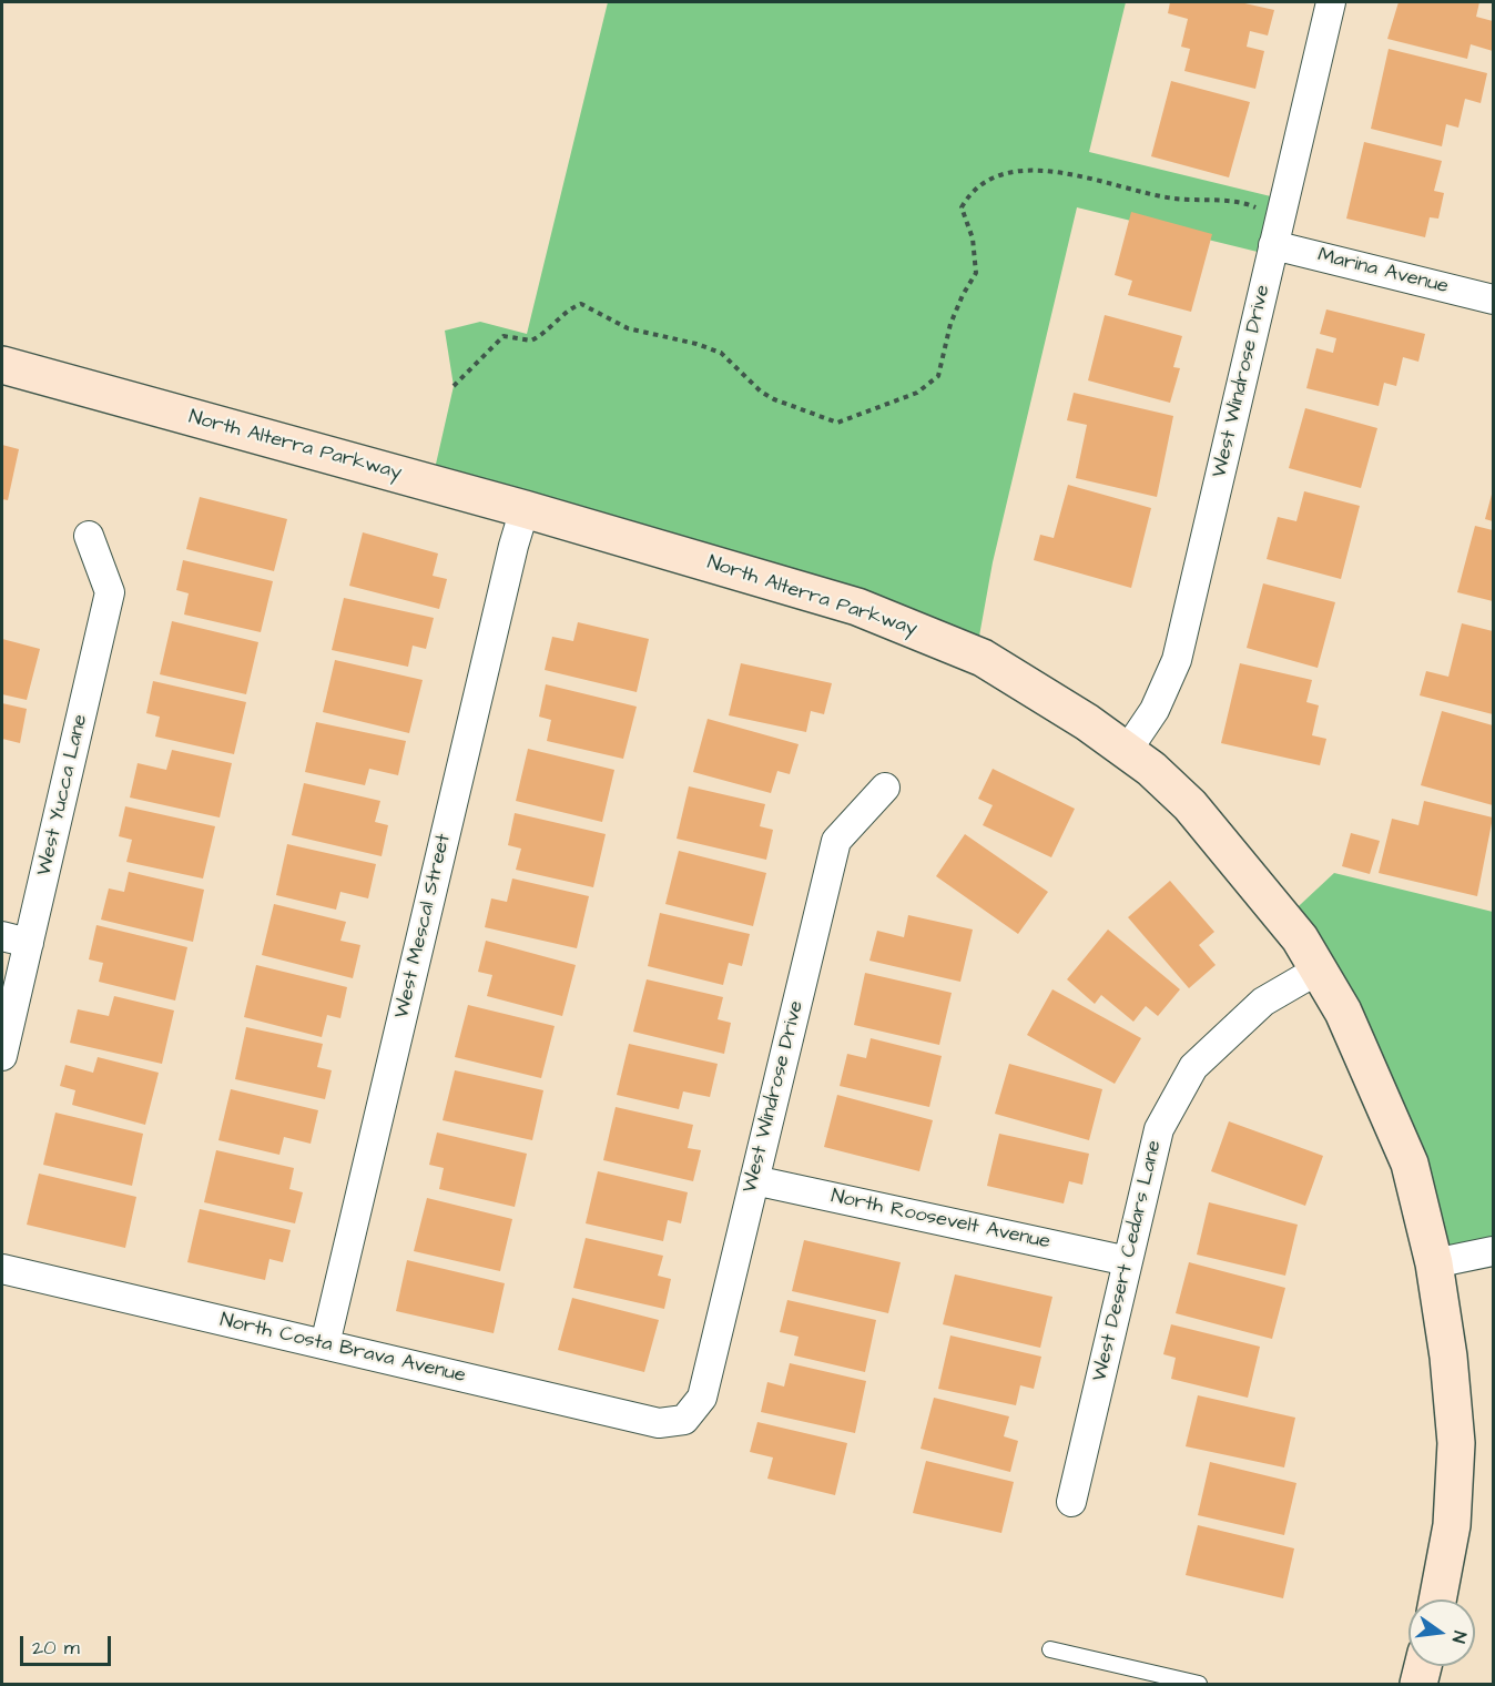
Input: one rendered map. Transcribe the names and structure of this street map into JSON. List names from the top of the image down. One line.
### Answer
{"streets":{"street":["Marina Avenue","West Windrose Drive","North Alterra Parkway","West Yucca Lane","West Mescal Street","North Roosevelt Avenue","West Desert Cedars Lane","North Costa Brava Avenue"]},"crossings":[["Marina Avenue","West Windrose Drive"],["West Windrose Drive","North Alterra Parkway"],["West Windrose Drive","North Roosevelt Avenue"],["West Windrose Drive","North Costa Brava Avenue"],["North Alterra Parkway","West Mescal Street"],["North Alterra Parkway","West Desert Cedars Lane"],["West Mescal Street","North Costa Brava Avenue"],["North Roosevelt Avenue","West Desert Cedars Lane"]],"scale_bar":"20 m","north":"right"}
